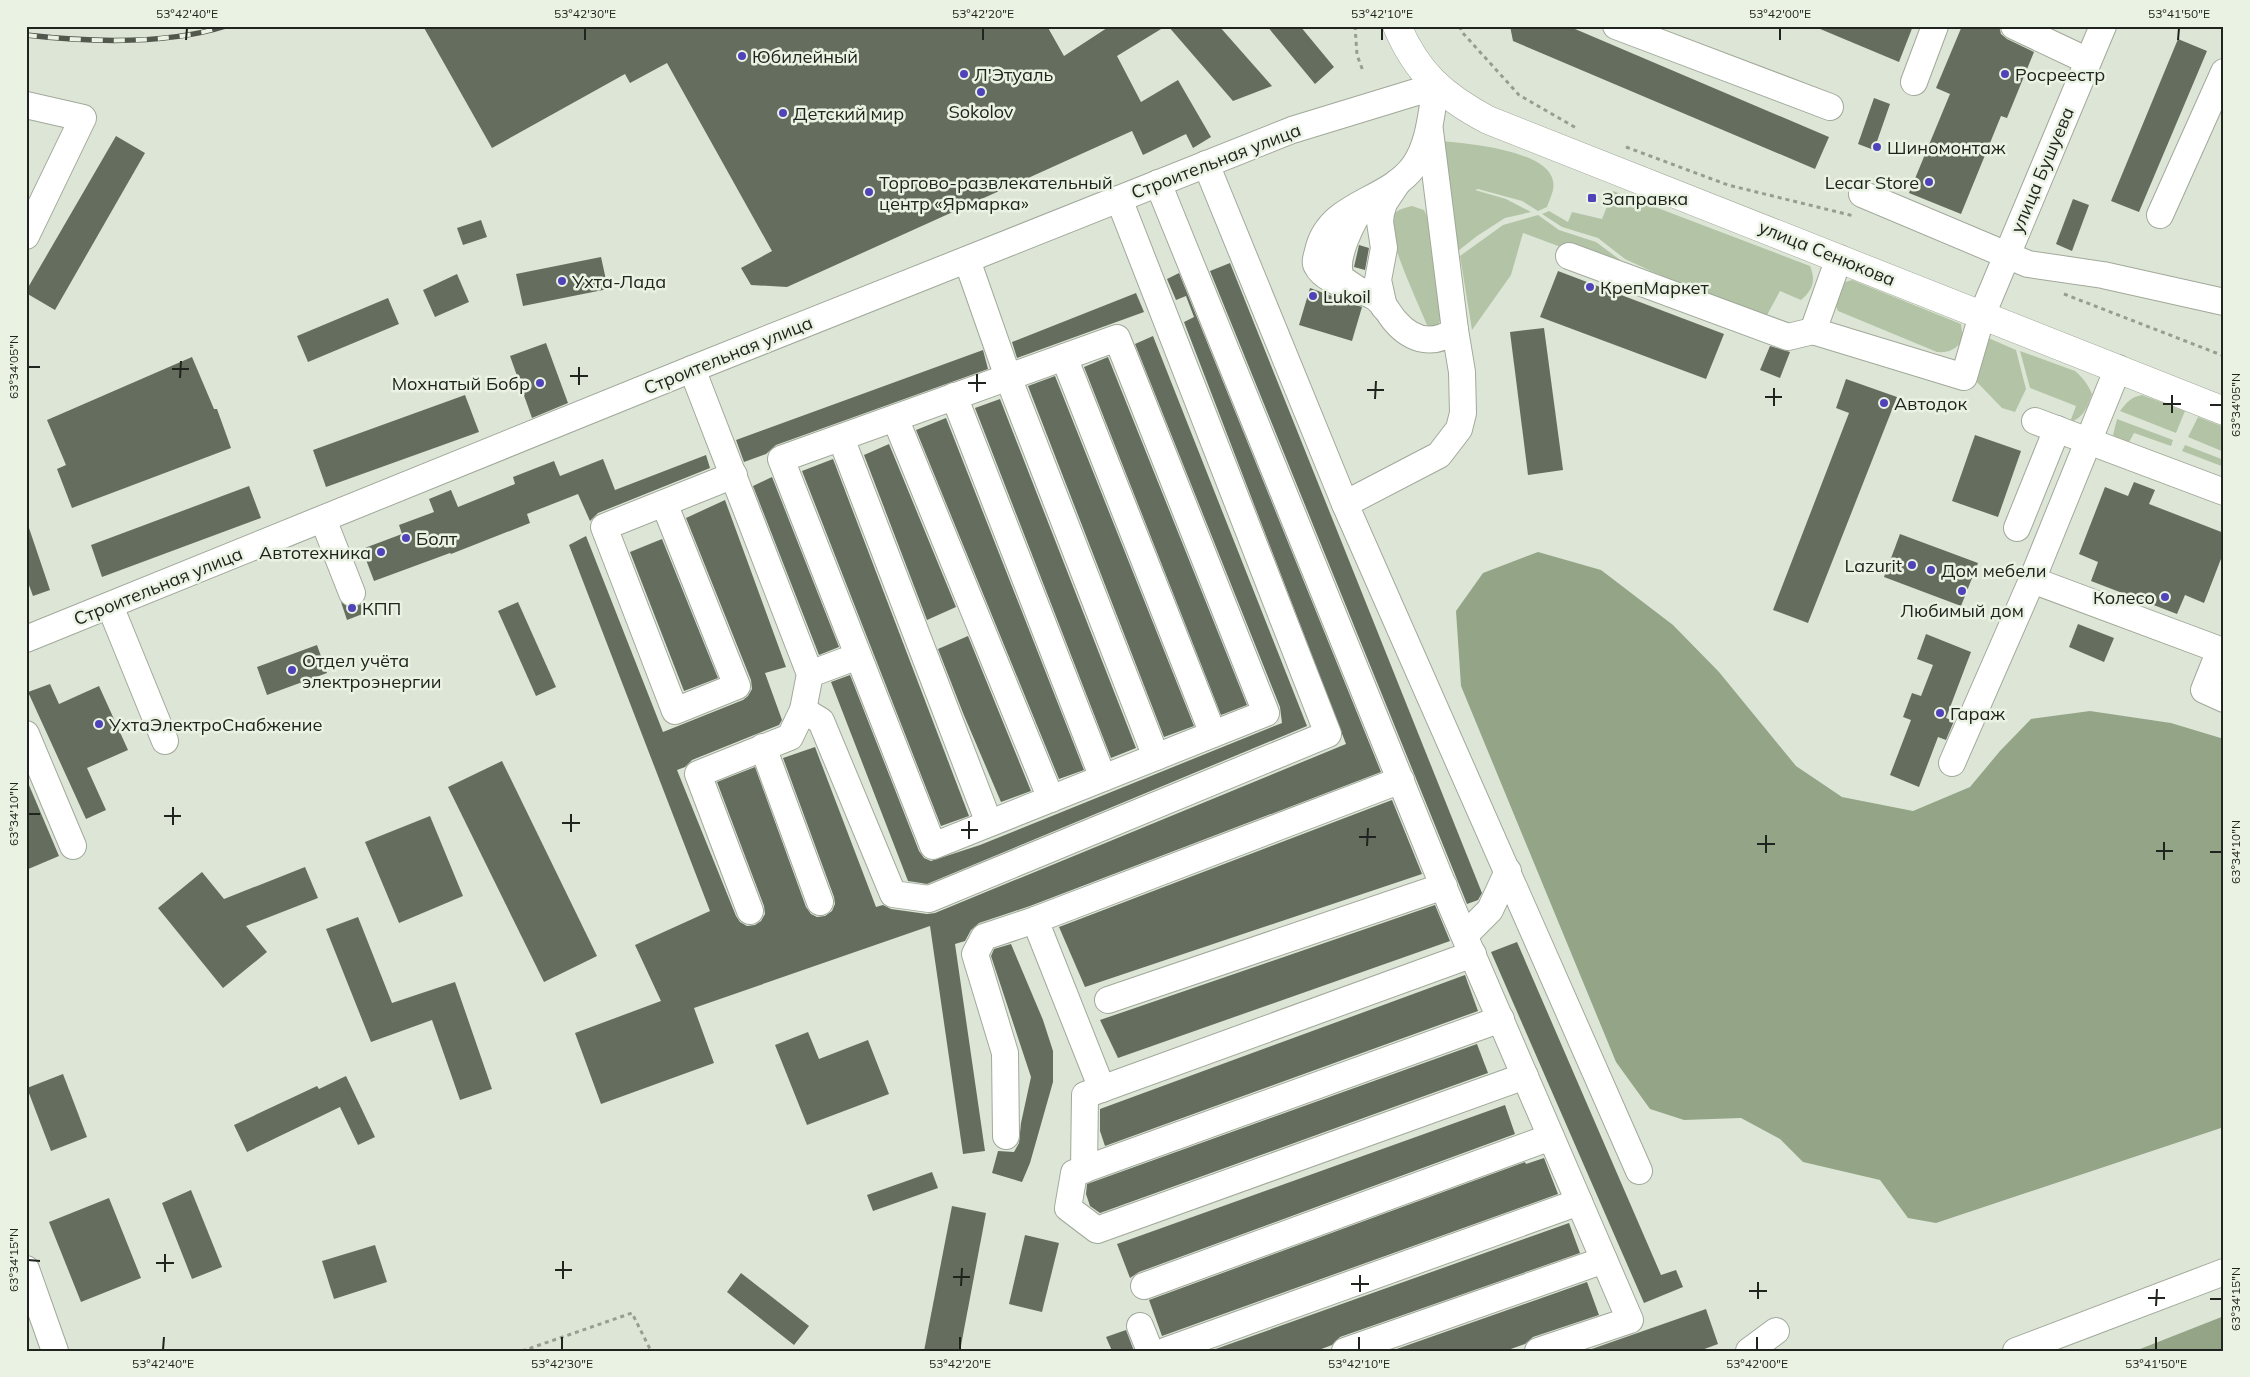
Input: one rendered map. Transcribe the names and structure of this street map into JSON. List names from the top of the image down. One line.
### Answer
{"streets":{"main road":["улица Сенюкова"],"street":["Строительная улица","улица Бушуева"]},"crossings":[["Строительная улица","улица Сенюкова"],["улица Бушуева","улица Сенюкова"]],"places":{"other":["Юбилейный","Л'Этуаль","Росреестр","Sokolov","Детский мир","Шиномонтаж","Lecar Store","Торгово-развлекательный центр «Ярмарка»","Ухта-Лада","КрепМаркет","Lukoil","Мохнатый Бобр","Автодок","Болт","Автотехника","Lazurit","Дом мебели","Любимый дом","Колесо","КПП","Отдел учёта электроэнергии","Гараж","УхтаЭлектроСнабжение"],"transit":["Заправка"]},"coordinates":["53°42'40\"E","53°42'30\"E","53°42'20\"E","53°42'10\"E","53°42'00\"E","53°41'50\"E","63°34'05\"N","63°34'10\"N","63°34'15\"N"]}
